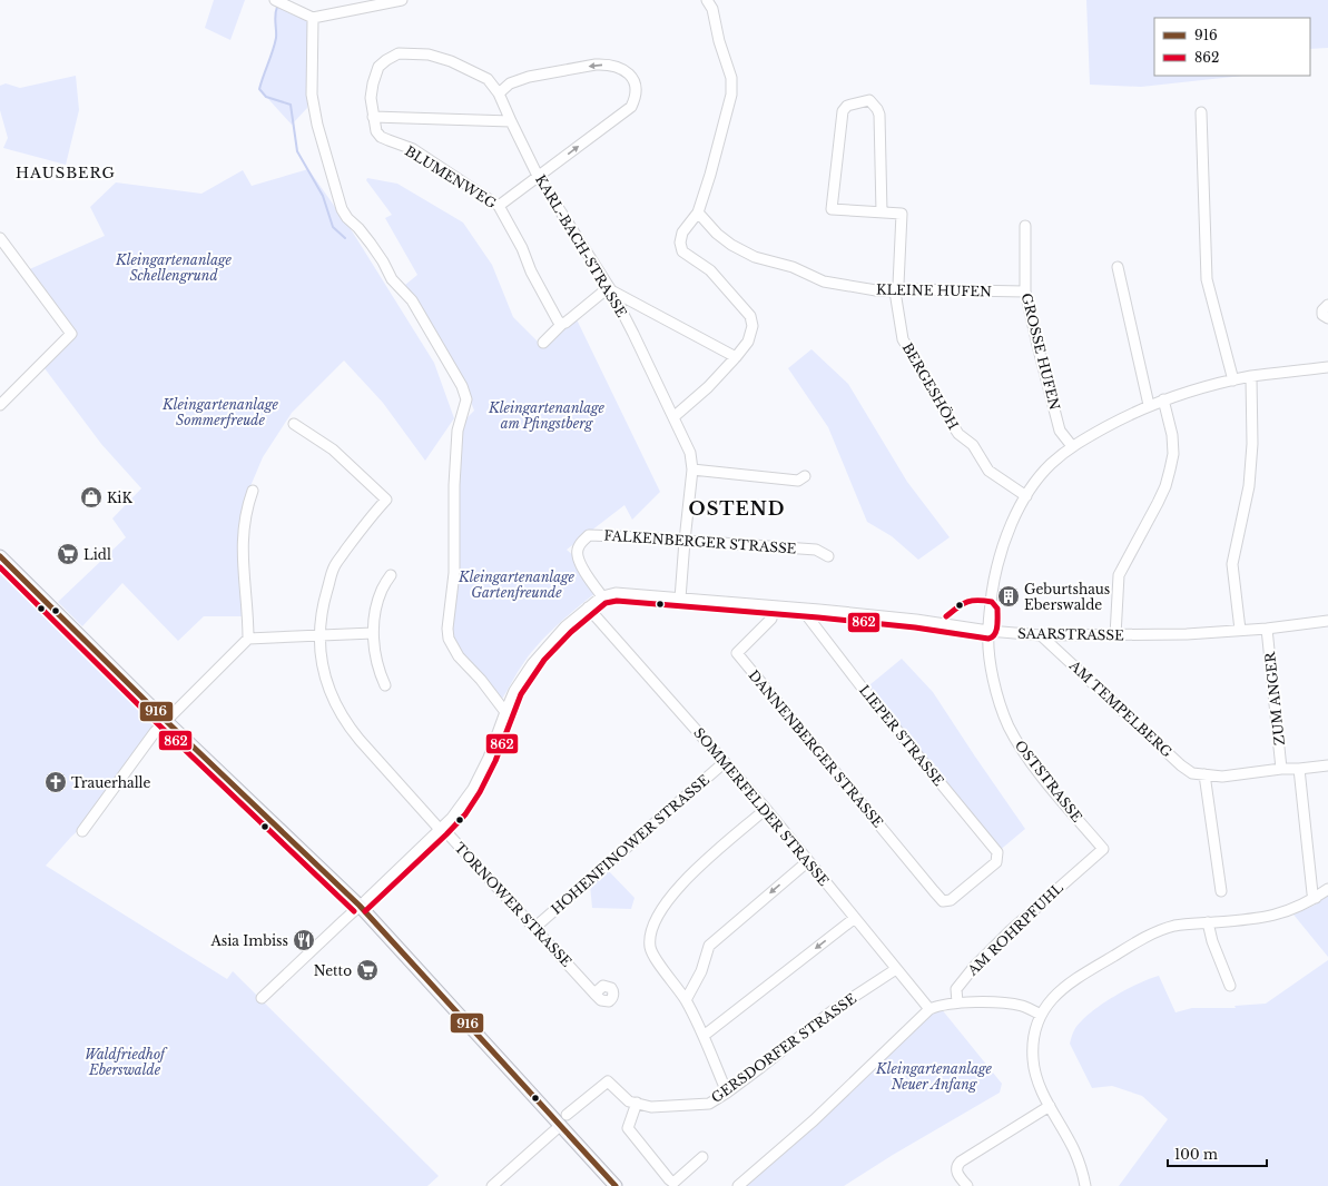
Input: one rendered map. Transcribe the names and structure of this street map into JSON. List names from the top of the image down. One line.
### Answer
{"streets":{"street":["BLUMENWEG","KARL-BACH-STRASSE","KLEINE HUFEN","GROSSE HUFEN","BERGESHÖH","FALKENBERGER STRASSE","SAARSTRASSE","ZUM ANGER","AM TEMPELBERG","LIEPER STRASSE","DANNENBERGER STRASSE","OSTSTRASSE","SOMMERFELDER STRASSE","HOHENFINOWER STRASSE","TORNOWER STRASSE","AM ROHRPFUHL","GERSDORFER STRASSE"]},"crossings":[["BLUMENWEG","KARL-BACH-STRASSE"],["KARL-BACH-STRASSE","FALKENBERGER STRASSE"],["KARL-BACH-STRASSE","SAARSTRASSE"],["KLEINE HUFEN","GROSSE HUFEN"],["KLEINE HUFEN","BERGESHÖH"],["GROSSE HUFEN","OSTSTRASSE"],["BERGESHÖH","OSTSTRASSE"],["FALKENBERGER STRASSE","SAARSTRASSE"],["SAARSTRASSE","ZUM ANGER"],["SAARSTRASSE","AM TEMPELBERG"],["SAARSTRASSE","LIEPER STRASSE"],["SAARSTRASSE","DANNENBERGER STRASSE"],["SAARSTRASSE","OSTSTRASSE"],["ZUM ANGER","AM TEMPELBERG"],["LIEPER STRASSE","DANNENBERGER STRASSE"],["OSTSTRASSE","AM ROHRPFUHL"],["SOMMERFELDER STRASSE","HOHENFINOWER STRASSE"],["SOMMERFELDER STRASSE","GERSDORFER STRASSE"],["HOHENFINOWER STRASSE","TORNOWER STRASSE"]],"districts":["HAUSBERG","OSTEND"],"parks":["Kleingartenanlage Schellengrund","Kleingartenanlage Sommerfreude","Kleingartenanlage am Pfingstberg","Kleingartenanlage Gartenfreunde","Waldfriedhof Eberswalde","Kleingartenanlage Neuer Anfang"],"places":{"shop":["KiK"],"supermarket":["Lidl","Netto"],"building":["Geburtshaus Eberswalde"],"church":["Trauerhalle"],"restaurant":["Asia Imbiss"]},"lines":["transit line 916","transit line 862"],"legend":["916","862"],"scale_bar":"100 m"}
